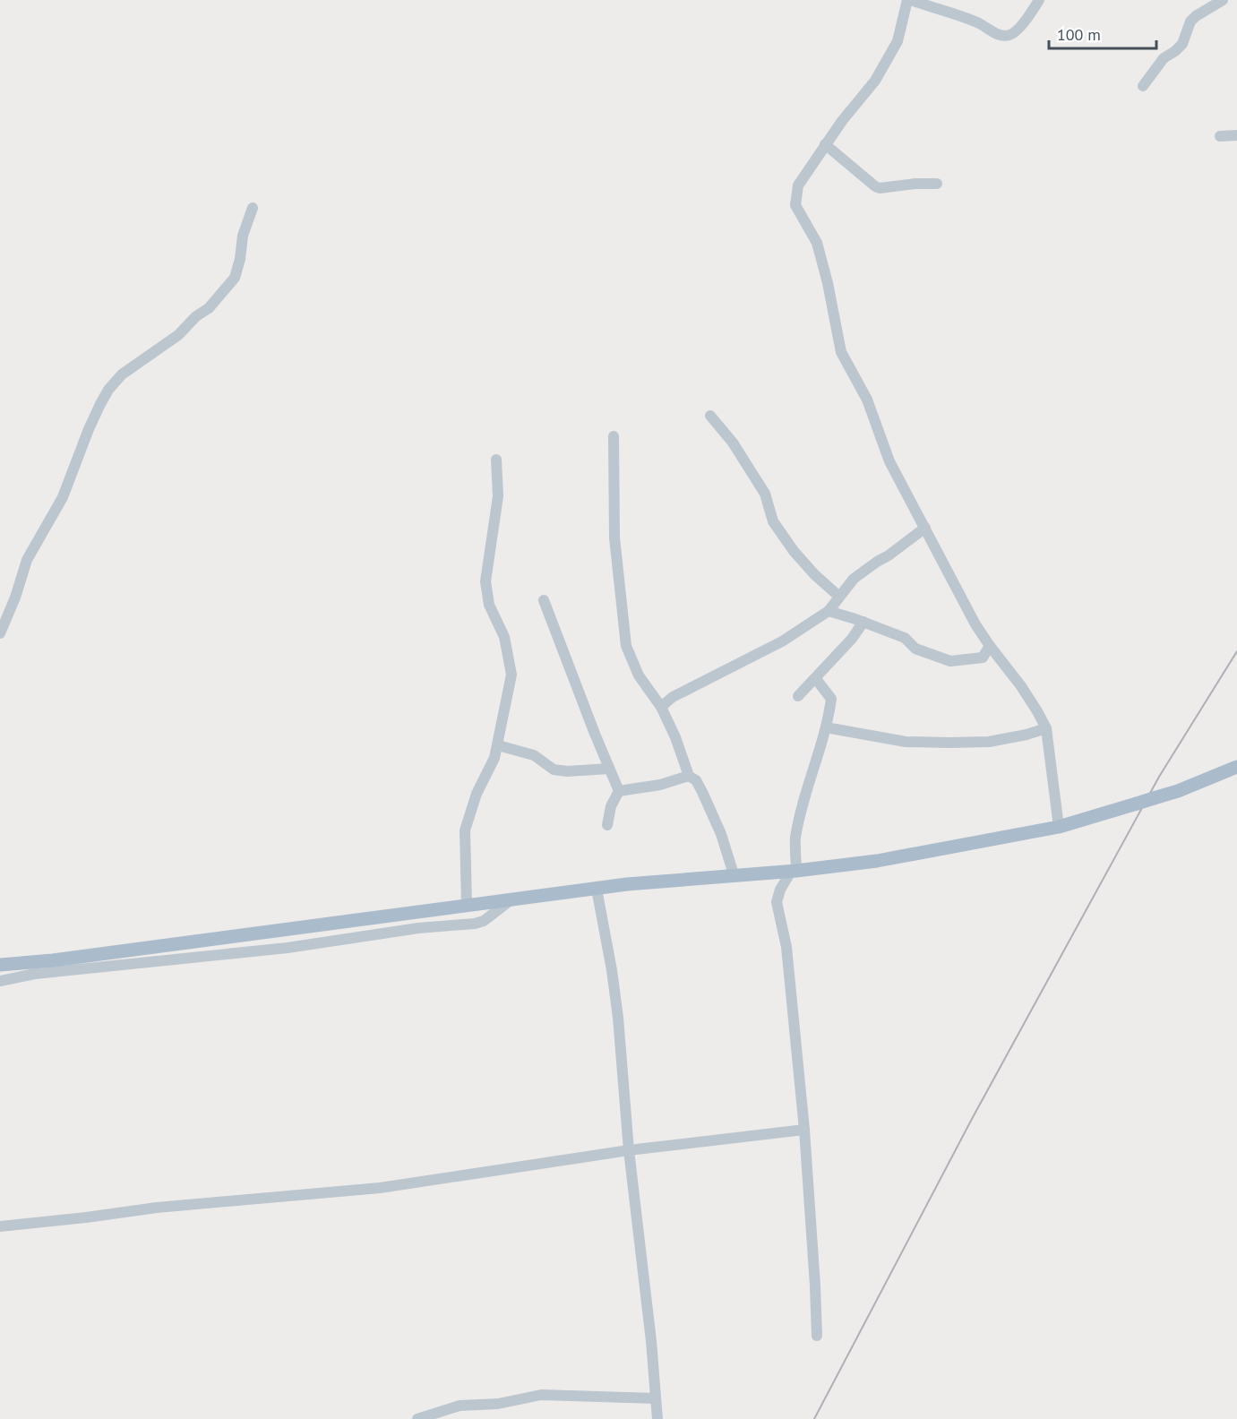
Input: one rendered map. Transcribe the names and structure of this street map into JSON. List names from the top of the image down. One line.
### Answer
{"scale_bar":"100 m"}
